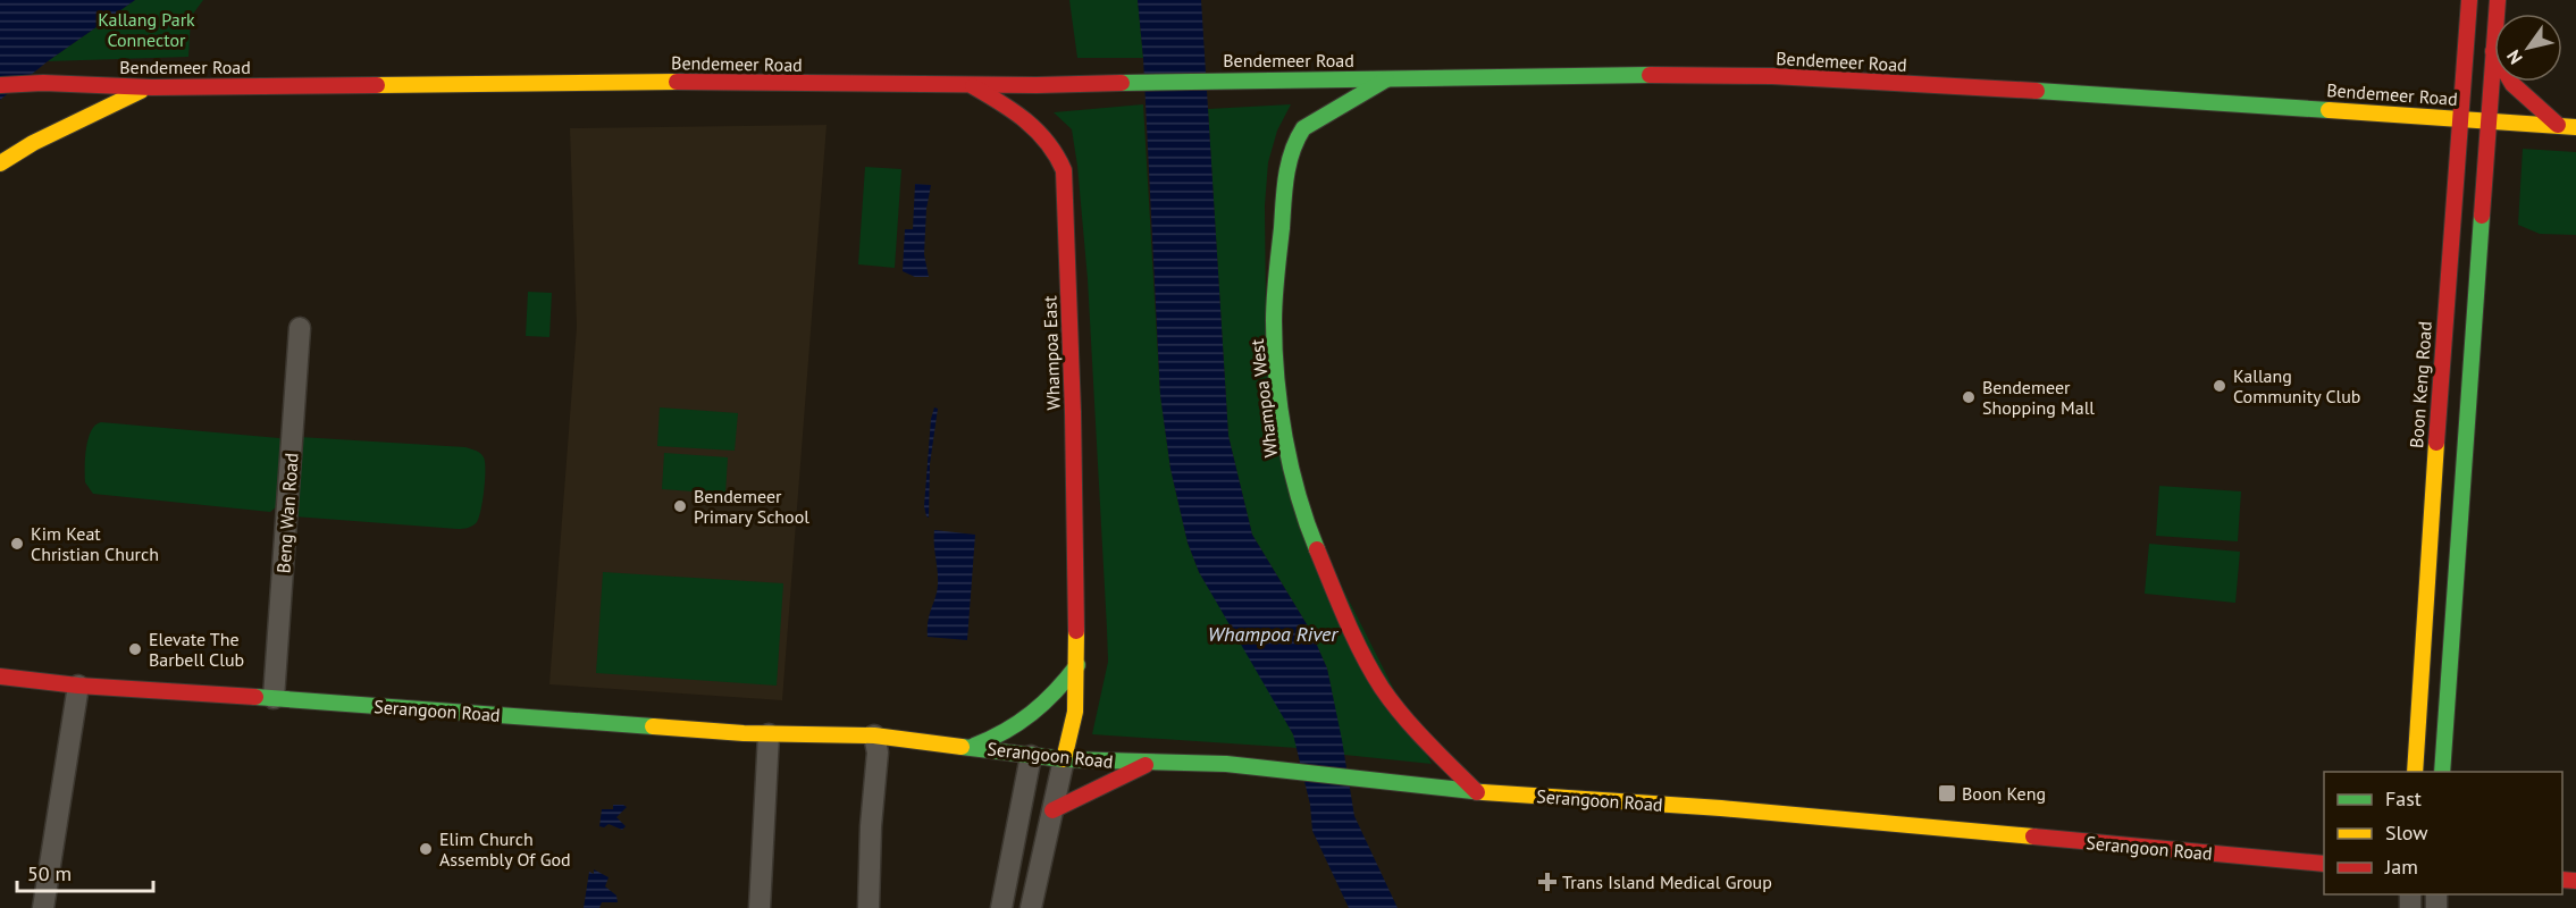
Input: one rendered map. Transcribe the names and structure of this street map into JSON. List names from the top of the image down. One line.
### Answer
{"streets":{"main road":["Bendemeer Road","Whampoa East","Boon Keng Road","Whampoa West","Serangoon Road"],"street":["Beng Wan Road"]},"crossings":[["Bendemeer Road","Whampoa East"],["Bendemeer Road","Boon Keng Road"],["Bendemeer Road","Whampoa West"],["Whampoa East","Serangoon Road"],["Whampoa West","Serangoon Road"],["Beng Wan Road","Serangoon Road"]],"water":["Whampoa River"],"parks":["Kallang Park Connector"],"places":{"other":["Kallang Community Club","Bendemeer Shopping Mall","Bendemeer Primary School","Kim Keat Christian Church","Elevate The Barbell Club","Elim Church Assembly Of God"],"transit":["Boon Keng"],"health":["Trans Island Medical Group"]},"legend":["Fast","Slow","Jam"],"scale_bar":"50 m","north":"bottom left"}
